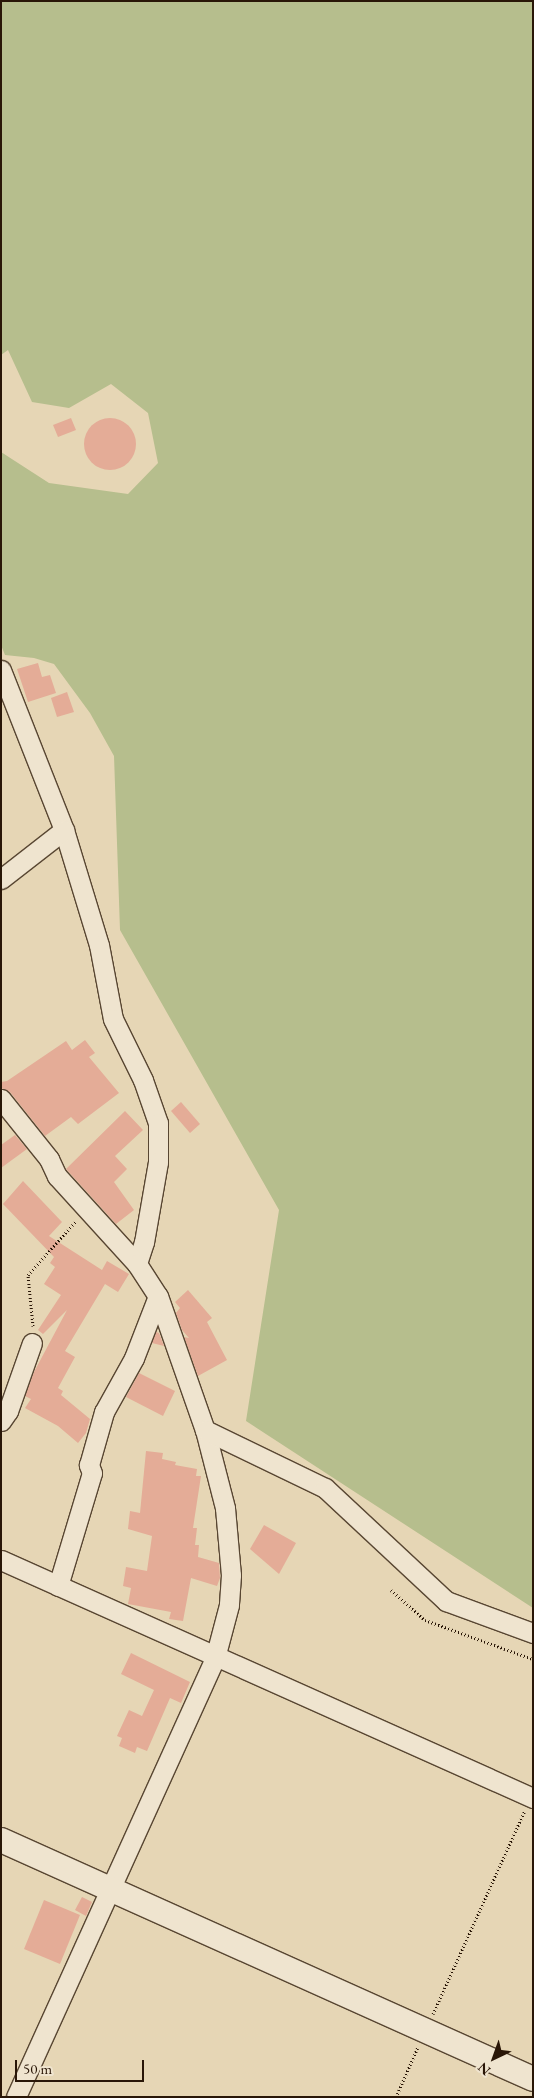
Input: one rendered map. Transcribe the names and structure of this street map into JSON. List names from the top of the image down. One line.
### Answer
{"scale_bar":"50 m","north":"bottom left"}
